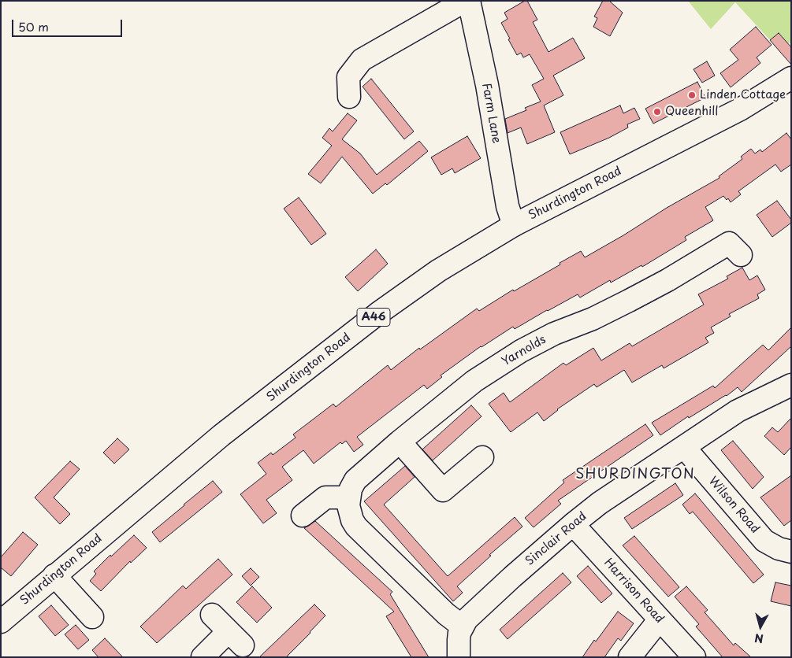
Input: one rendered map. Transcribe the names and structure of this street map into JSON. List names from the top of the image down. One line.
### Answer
{"streets":{"street":["Farm Lane","Shurdington Road","A46","Yarnolds","Wilson Road","Sinclair Road","Harrison Road"]},"crossings":[["Farm Lane","Shurdington Road"],["Wilson Road","Sinclair Road"],["Sinclair Road","Harrison Road"]],"districts":["SHURDINGTON"],"places":["Linden Cottage","Queenhill"],"scale_bar":"50 m","north":"bottom"}
